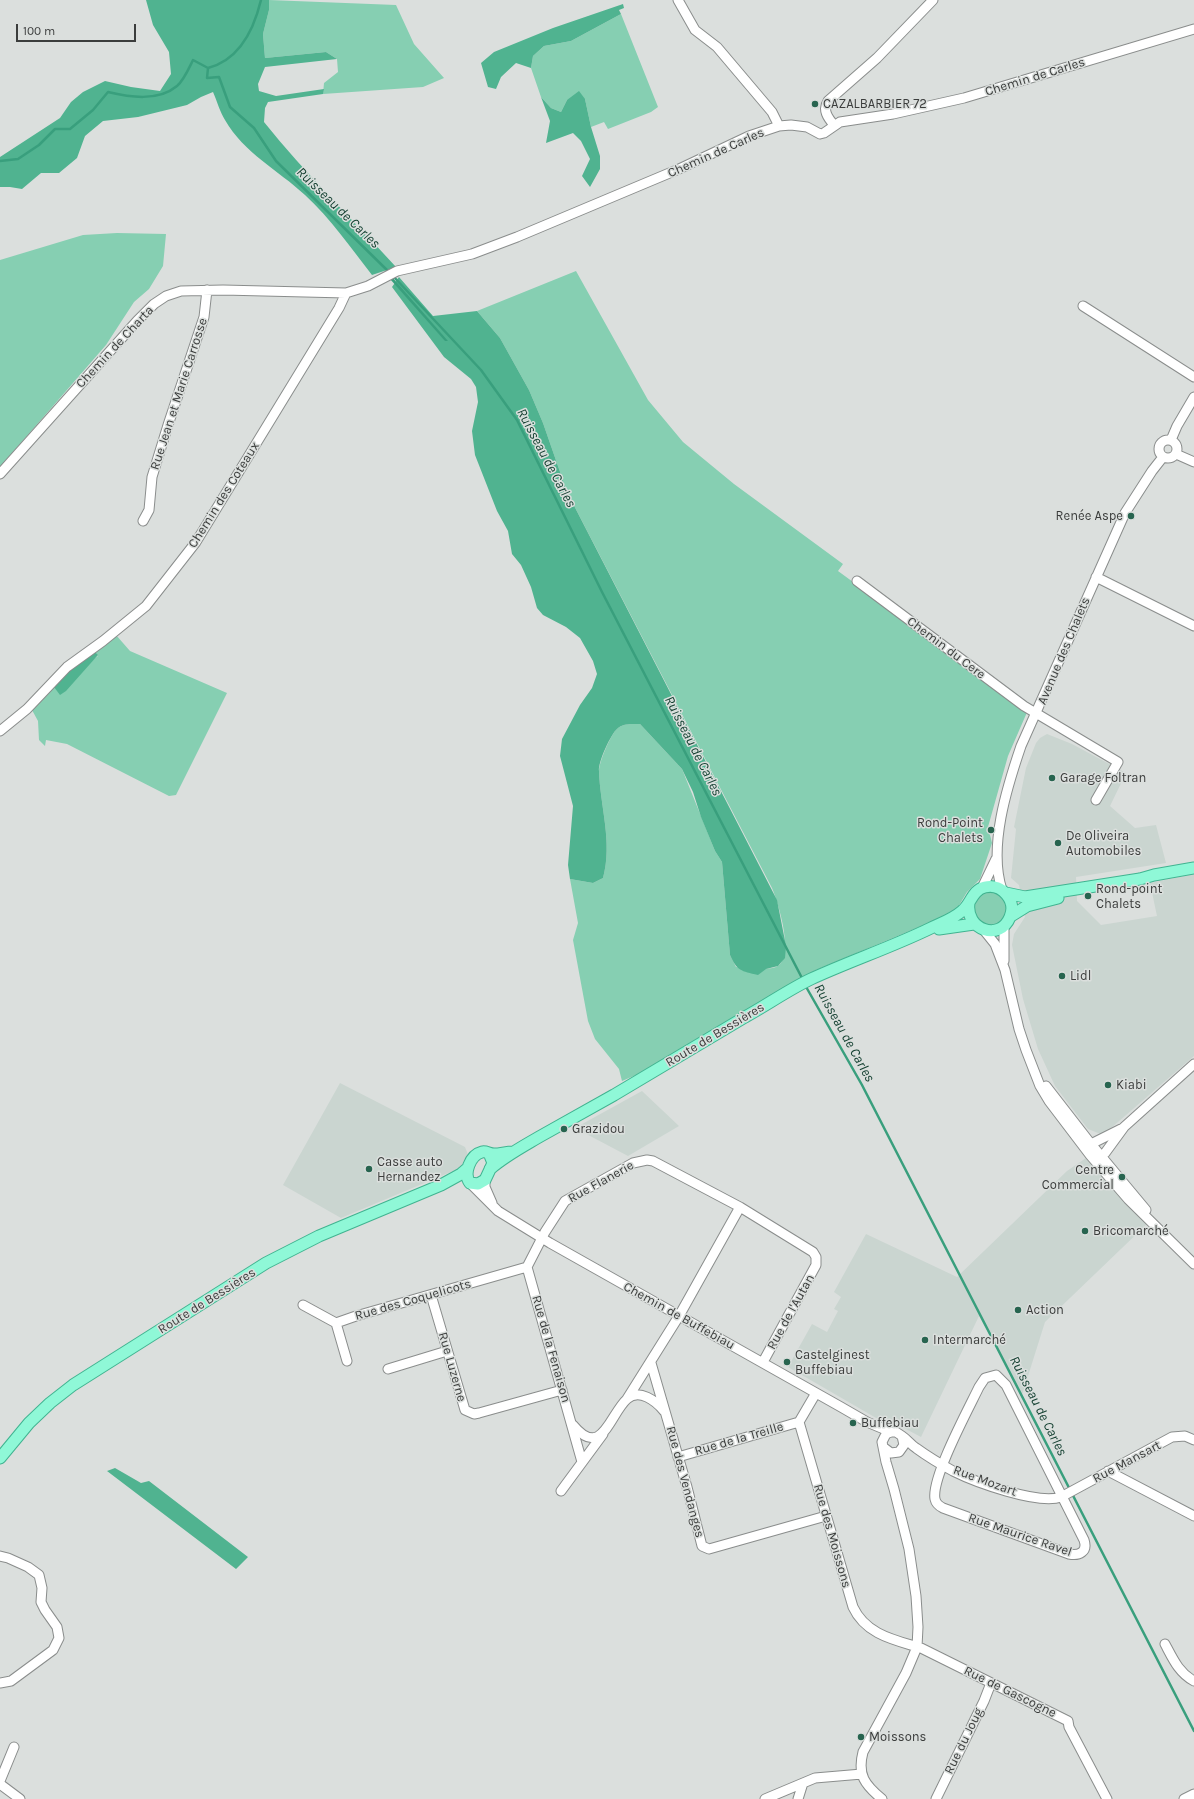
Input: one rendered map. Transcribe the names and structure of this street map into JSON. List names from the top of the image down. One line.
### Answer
{"streets":{"main road":["Route de Bessières"],"street":["Chemin de Carles","Chemin de Charta","Rue Jean et Marie Carrosse","Chemin des Coteaux","Chemin du Cere","Avenue des Chalets","Rue Flanerie","Rue des Coquelicots","Rue de l'Autan","Chemin de Buffebiau","Rue de la Fenaison","Rue Luzerne","Rue de la Treille","Rue Mansart","Rue Mozart","Rue des Vendanges","Rue Maurice Ravel","Rue des Moissons","Rue de Gascogne","Rue du Joug"]},"crossings":[["Chemin de Carles","Chemin de Charta"],["Chemin de Charta","Rue Jean et Marie Carrosse"],["Chemin de Charta","Chemin des Coteaux"],["Chemin du Cere","Avenue des Chalets"],["Avenue des Chalets","Route de Bessières"],["Route de Bessières","Chemin de Buffebiau"],["Rue Flanerie","Rue de l'Autan"],["Rue Flanerie","Chemin de Buffebiau"],["Rue des Coquelicots","Rue de la Fenaison"],["Rue des Coquelicots","Rue Luzerne"],["Rue de l'Autan","Chemin de Buffebiau"],["Chemin de Buffebiau","Rue Mozart"],["Chemin de Buffebiau","Rue des Moissons"],["Chemin de Buffebiau","Rue de Gascogne"],["Rue de la Fenaison","Rue Luzerne"],["Rue de la Treille","Rue des Vendanges"],["Rue de la Treille","Rue des Moissons"],["Rue Mansart","Rue Mozart"],["Rue Mansart","Rue Maurice Ravel"],["Rue Mozart","Rue Maurice Ravel"],["Rue des Vendanges","Rue des Moissons"],["Rue des Moissons","Rue de Gascogne"],["Rue de Gascogne","Rue du Joug"]],"water":["Ruisseau de Carles"],"places":["CAZALBARBIER 72","Renée Aspe","Garage Foltran","Rond-Point Chalets","De Oliveira Automobiles","Rond-point Chalets","Lidl","Kiabi","Grazidou","Casse auto Hernandez","Centre Commercial","Bricomarché","Action","Intermarché","Castelginest Buffebiau","Buffebiau","Moissons"],"scale_bar":"100 m"}
